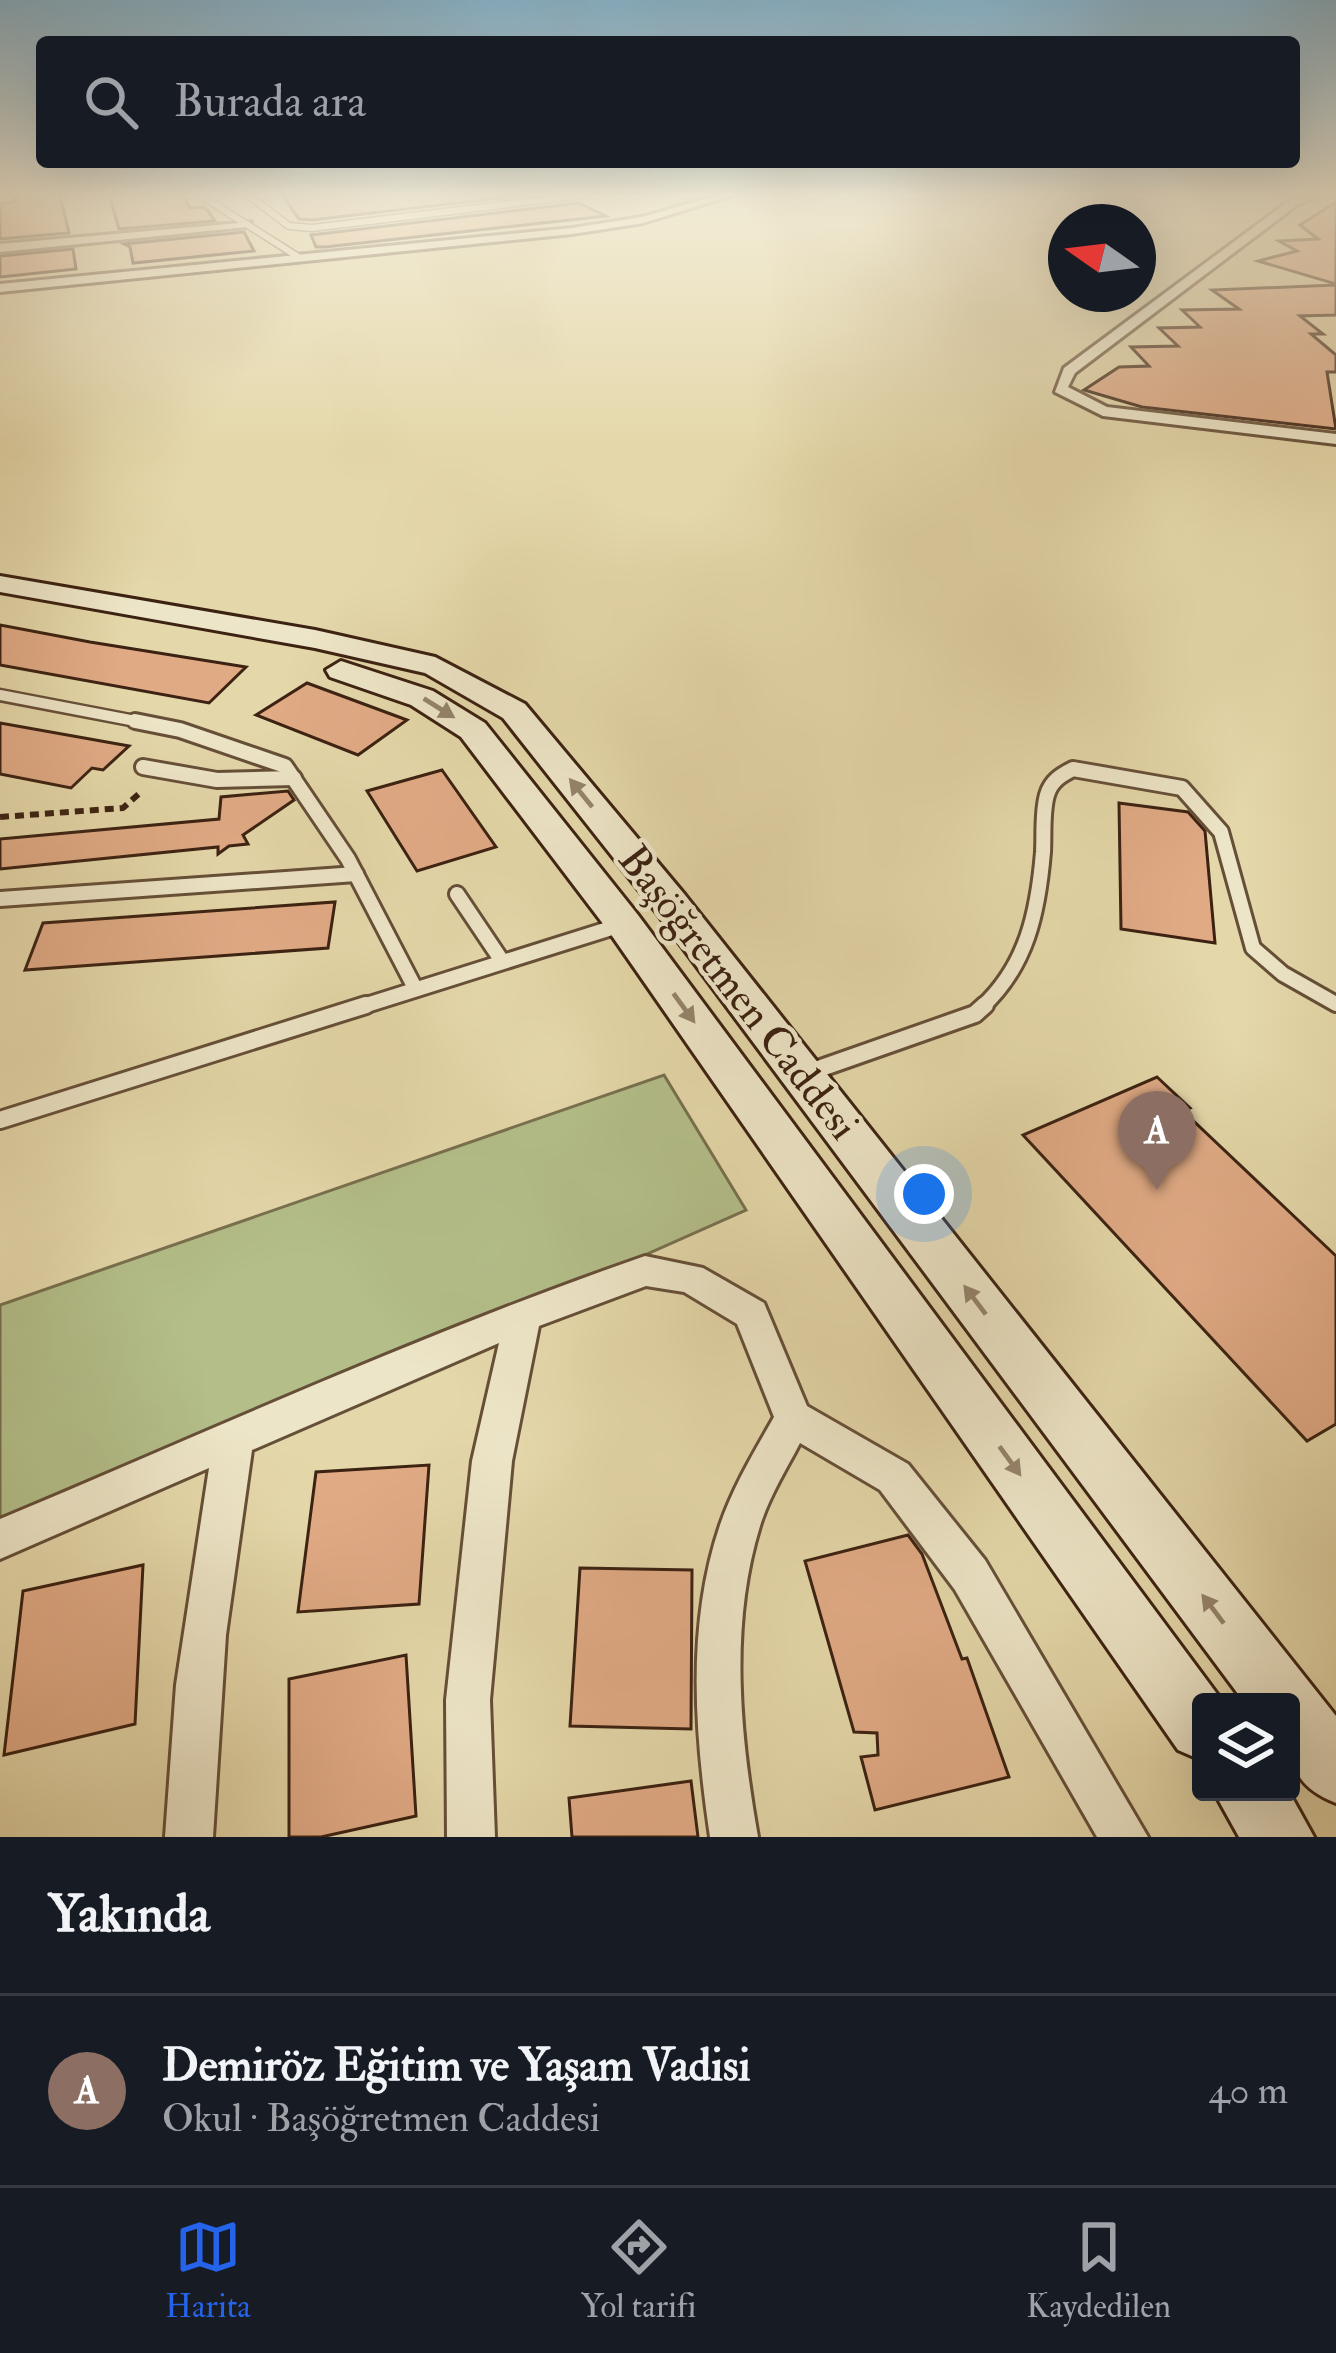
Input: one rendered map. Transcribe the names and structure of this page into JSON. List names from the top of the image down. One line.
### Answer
{"streets":{"street":["Başöğretmen Caddesi"]},"north":"left","page":{"search":"Burada ara","pins":"A","heading":"Yakında","list":[{"mark":"A","name":"Demiröz Eğitim ve Yaşam Vadisi","note":"Okul · Başöğretmen Caddesi","value":"40 m"}],"nav":["Harita","Yol tarifi","Kaydedilen"]}}
